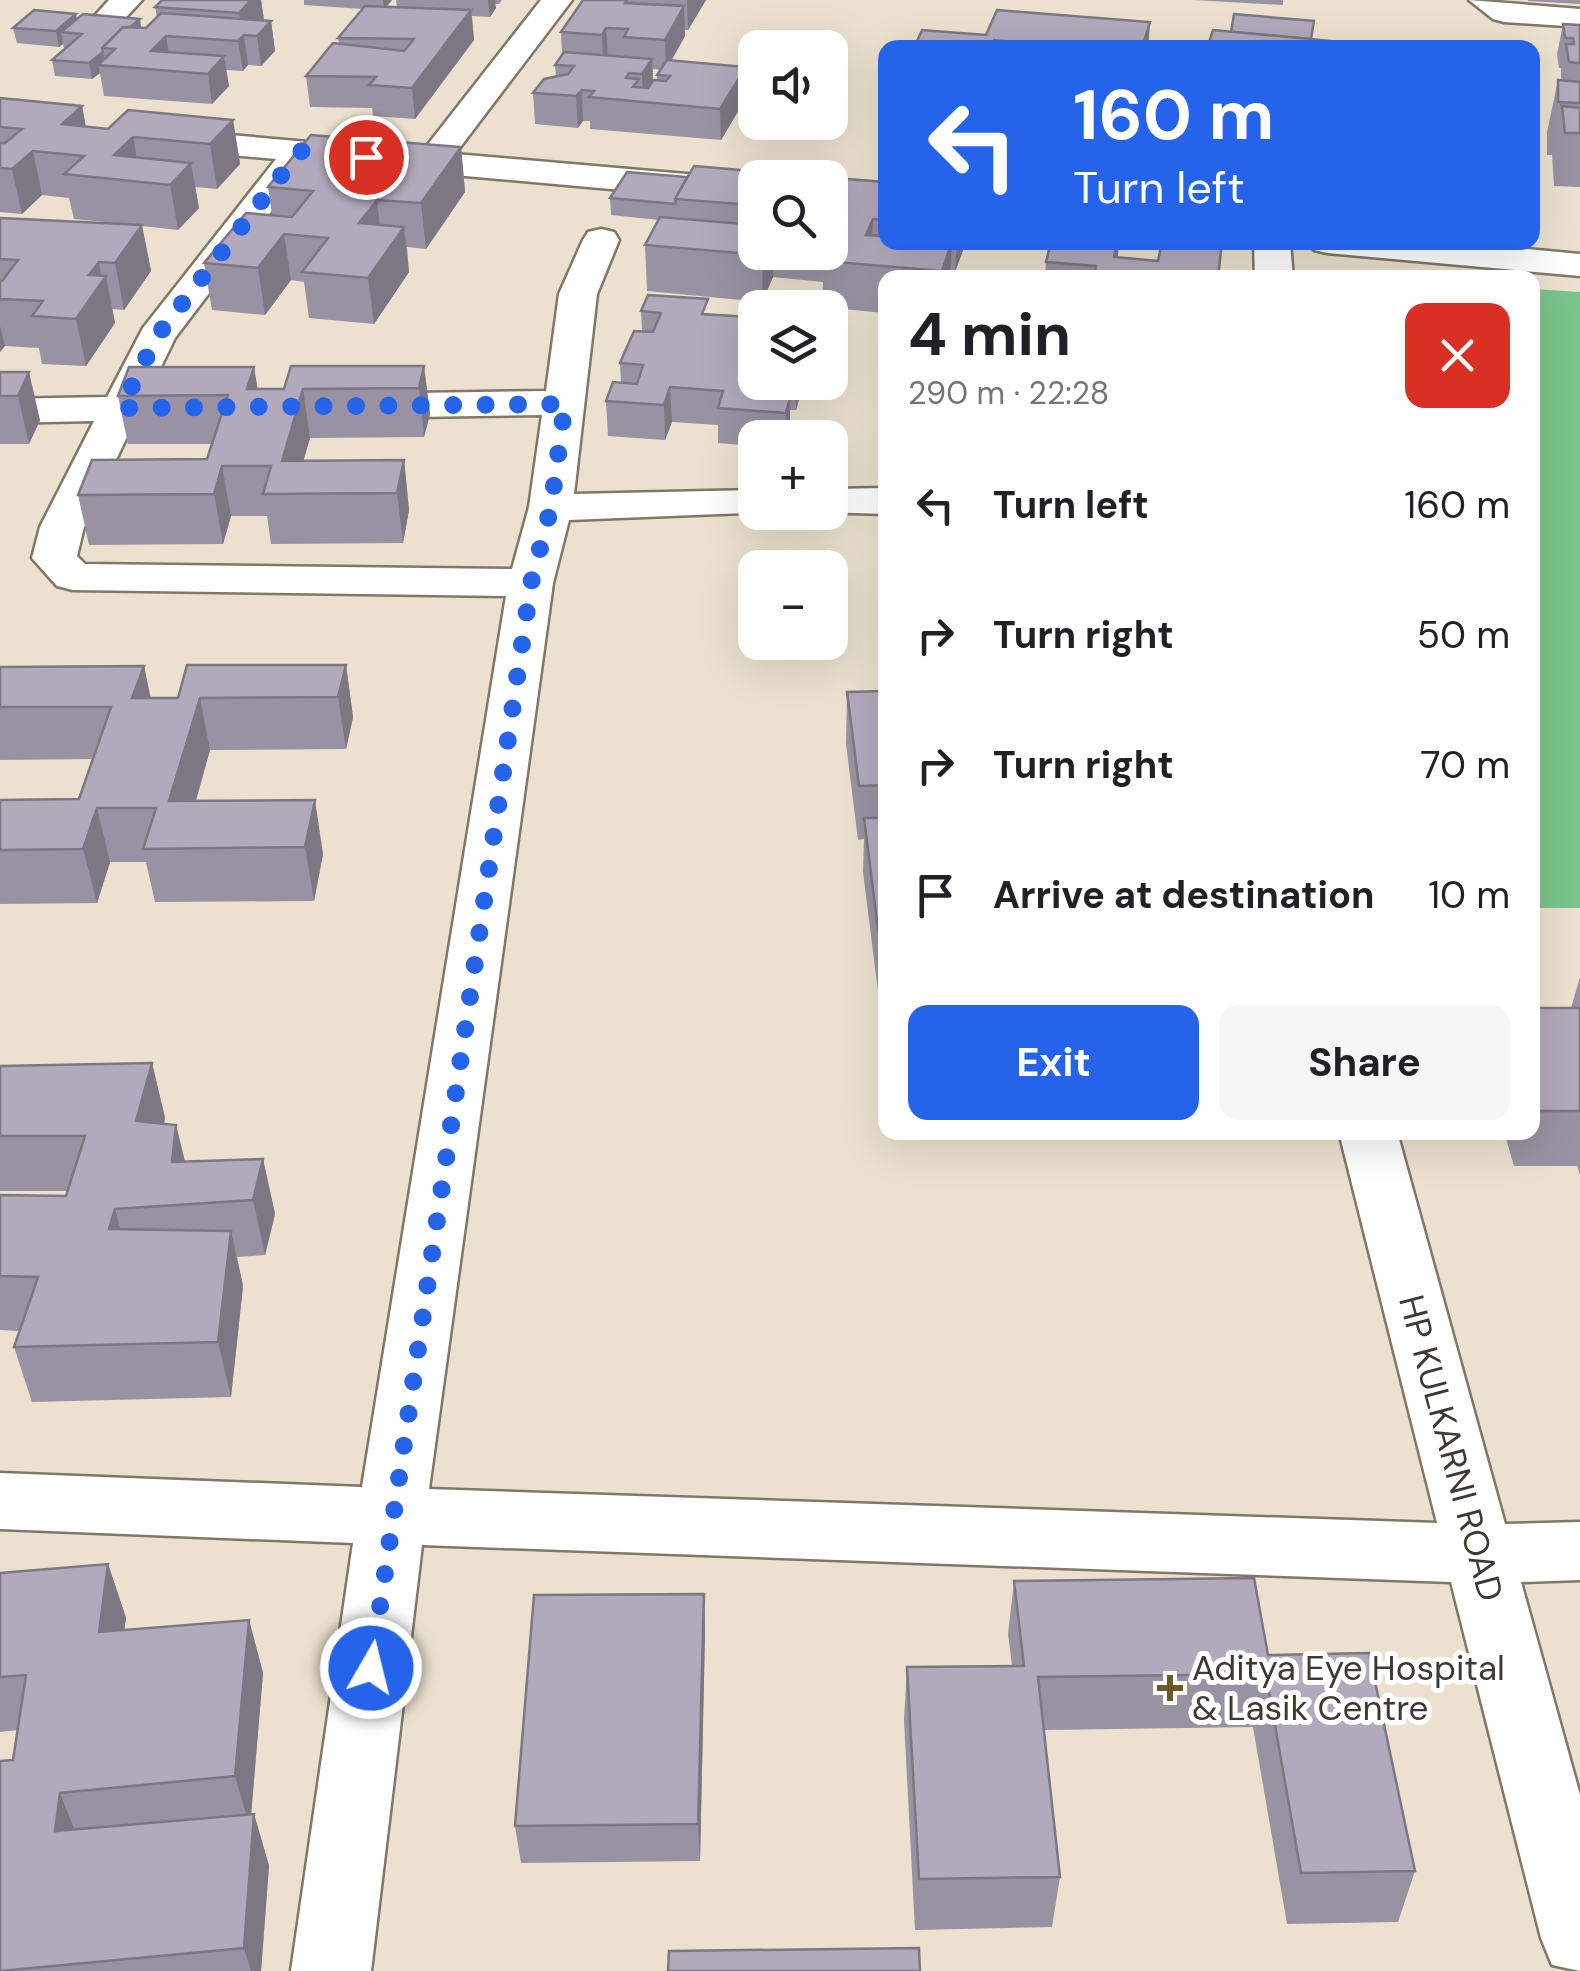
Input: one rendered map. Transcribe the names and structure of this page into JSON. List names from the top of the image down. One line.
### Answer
{"streets":{"street":["HP KULKARNI ROAD"]},"places":{"health":["Aditya Eye Hospital & Lasik Centre"]},"page":{"map_buttons":["+","−"],"turn":["160 m","Turn left"],"heading":["4 min","290 m · 22:28"],"list":[{"name":"Turn left","value":"160 m"},{"name":"Turn right","value":"50 m"},{"name":"Turn right","value":"70 m"},{"name":"Arrive at destination","value":"10 m"}],"buttons":["Exit","Share"]}}
